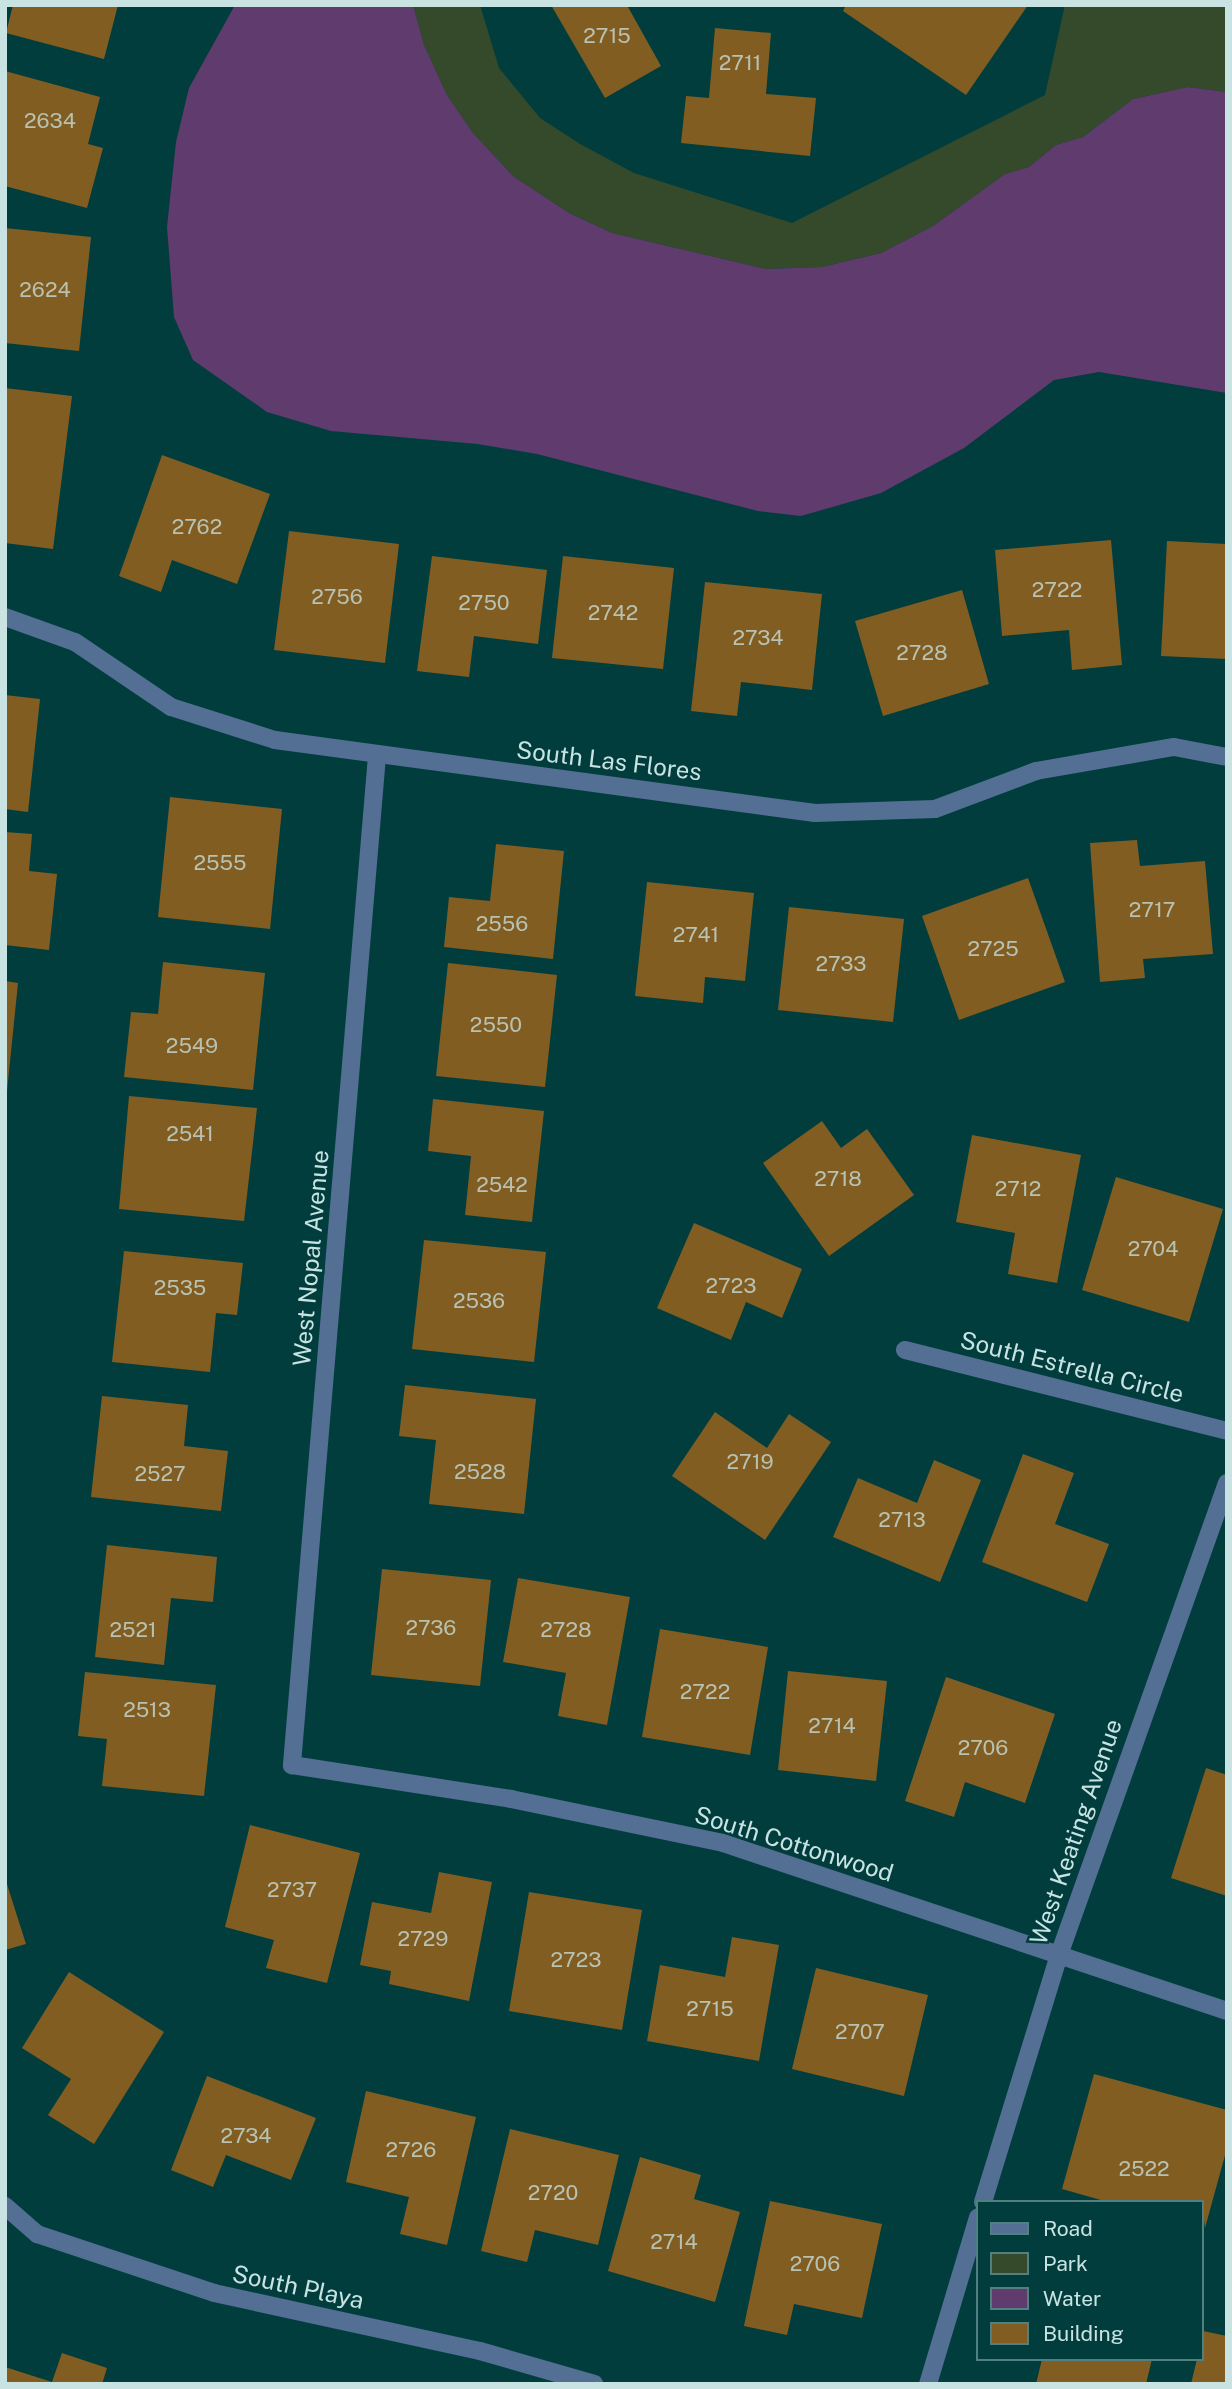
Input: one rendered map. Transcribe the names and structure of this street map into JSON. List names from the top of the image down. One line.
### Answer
{"streets":{"street":["South Las Flores","West Nopal Avenue","South Estrella Circle","West Keating Avenue","South Cottonwood","South Playa"]},"crossings":[["South Las Flores","West Nopal Avenue"],["West Nopal Avenue","South Cottonwood"],["West Keating Avenue","South Cottonwood"]],"house_numbers":["2715","2711","2634","2624","2762","2722","2756","2750","2742","2734","2728","2555","2717","2556","2741","2725","2733","2550","2549","2541","2718","2542","2712","2704","2723","2535","2536","2719","2528","2527","2713","2736","2521","2728","2722","2513","2714","2706","2737","2729","2723","2715","2707","2734","2726","2522","2720","2714","2706"],"legend":["Road","Park","Water","Building"]}
